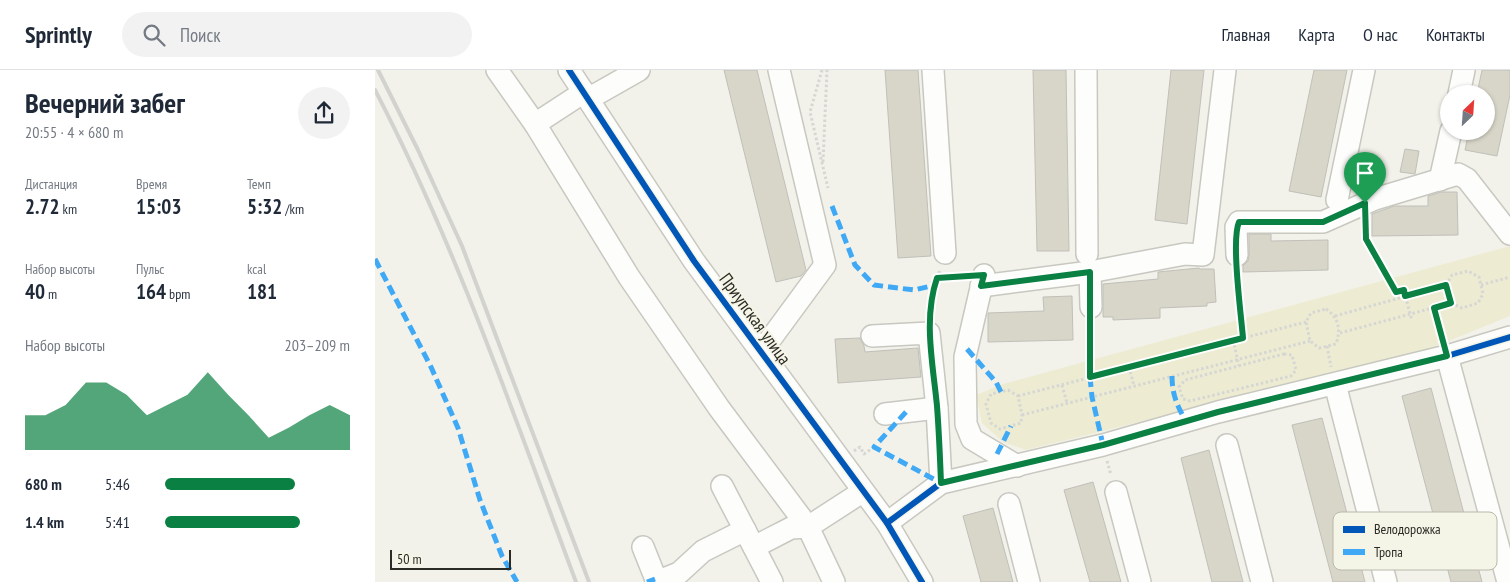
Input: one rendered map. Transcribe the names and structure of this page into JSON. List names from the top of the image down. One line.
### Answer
{"streets":{"street":["Приупская улица"]},"legend":["Велодорожка","Тропа"],"scale_bar":"50 m","north":"top right","page":{"header":"Sprintly","search":"Поиск","nav":["Главная","Карта","О нас","Контакты"],"heading":["Вечерний забег","20:55 · 4 × 680 m"],"stats":[["Дистанция","2.72 km"],["Время","15:03"],["Темп","5:32 /km"],["Набор высоты","40 m"],["Пульс","164 bpm"],["kcal","181"]],"chart":["Набор высоты","203–209 m"],"list":[{"name":"680 m","note":"5:46"},{"name":"1.4 km","note":"5:41"}],"scale":"50 m"}}
